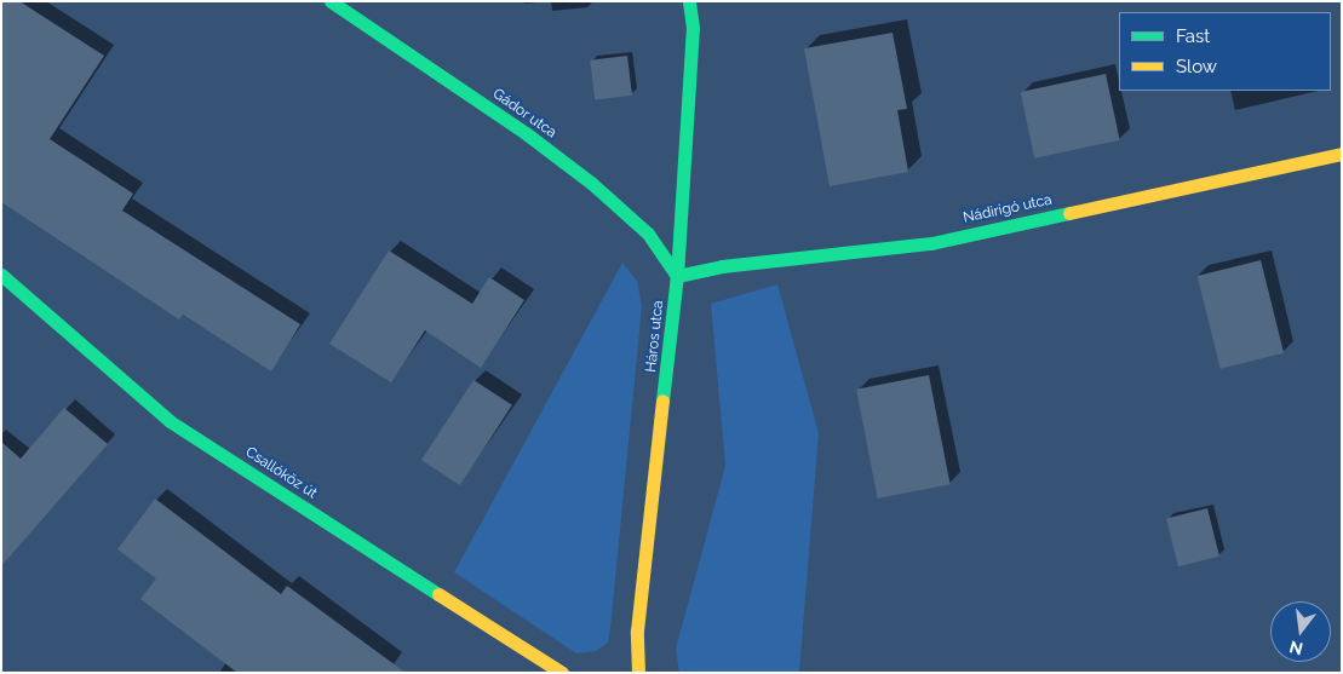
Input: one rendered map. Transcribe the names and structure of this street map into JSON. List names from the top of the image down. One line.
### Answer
{"streets":{"street":["Gádor utca","Nádirigó utca","Háros utca","Csallóköz út"]},"crossings":[["Gádor utca","Nádirigó utca"],["Gádor utca","Háros utca"],["Nádirigó utca","Háros utca"]],"legend":["Fast","Slow"],"north":"bottom"}
